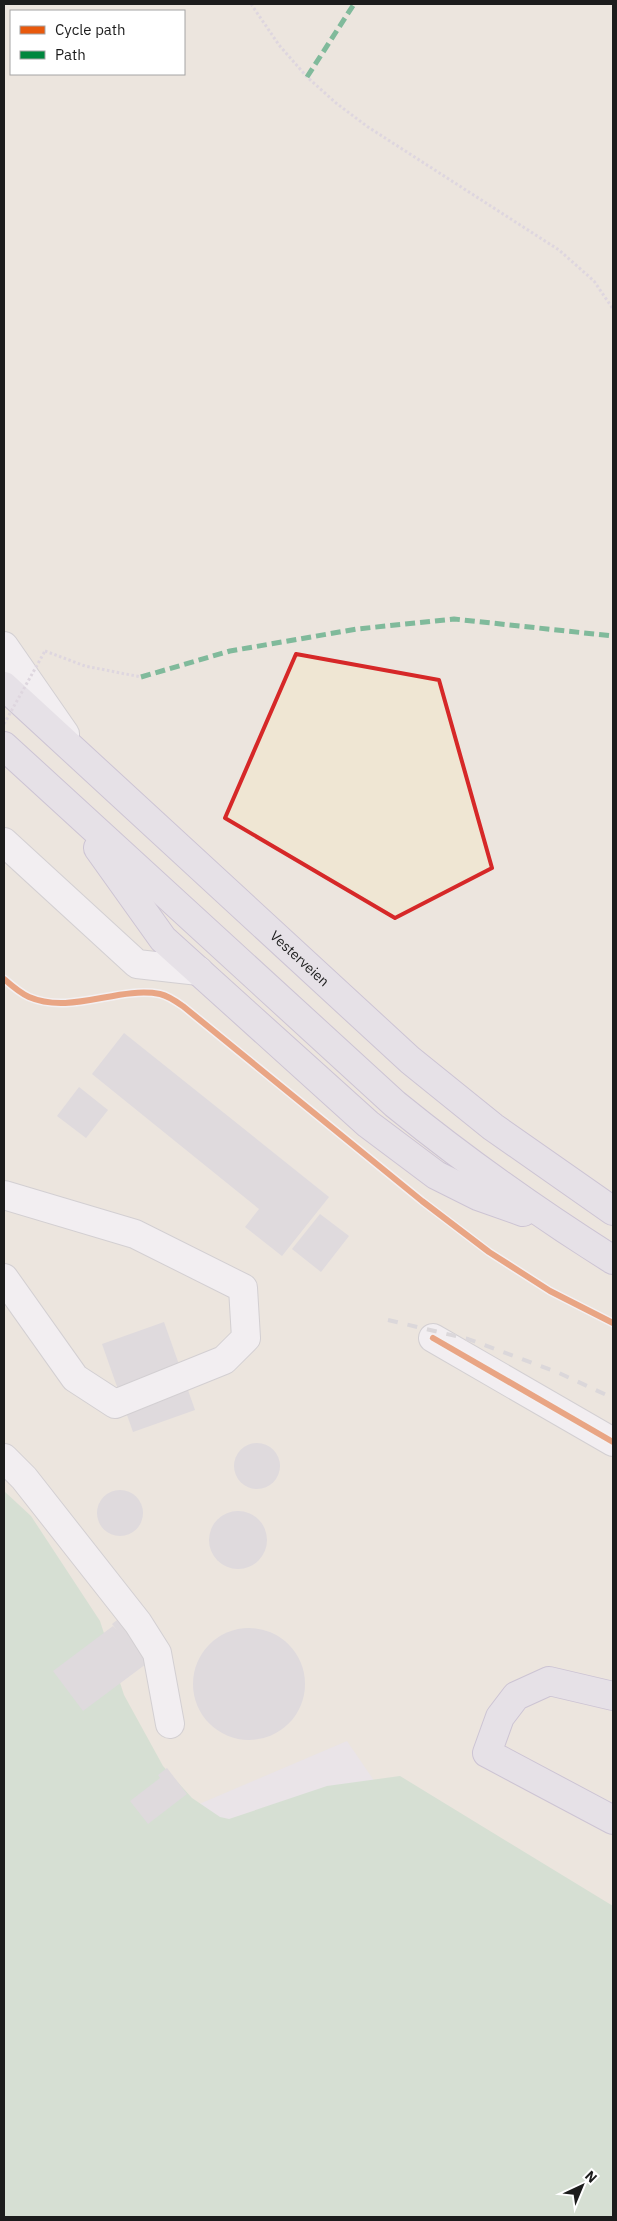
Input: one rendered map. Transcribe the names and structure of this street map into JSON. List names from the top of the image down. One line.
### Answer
{"streets":{"highway":["Vesterveien"]},"legend":["Cycle path","Path"],"north":"top right"}
